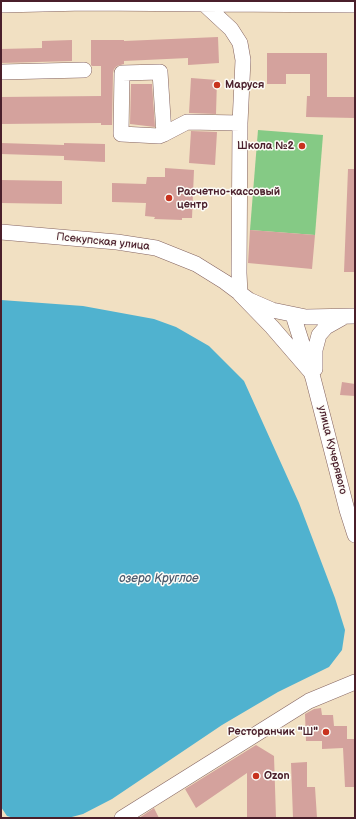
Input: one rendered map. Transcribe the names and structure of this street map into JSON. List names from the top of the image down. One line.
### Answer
{"streets":{"street":["Псекупская улица","улица Кучерявого"]},"crossings":[["Псекупская улица","улица Кучерявого"]],"water":["озеро Круглое"],"places":["Маруся","Школа №2","Расчетно-кассовый центр","Ресторанчик \"Ш\"","Ozon"]}
